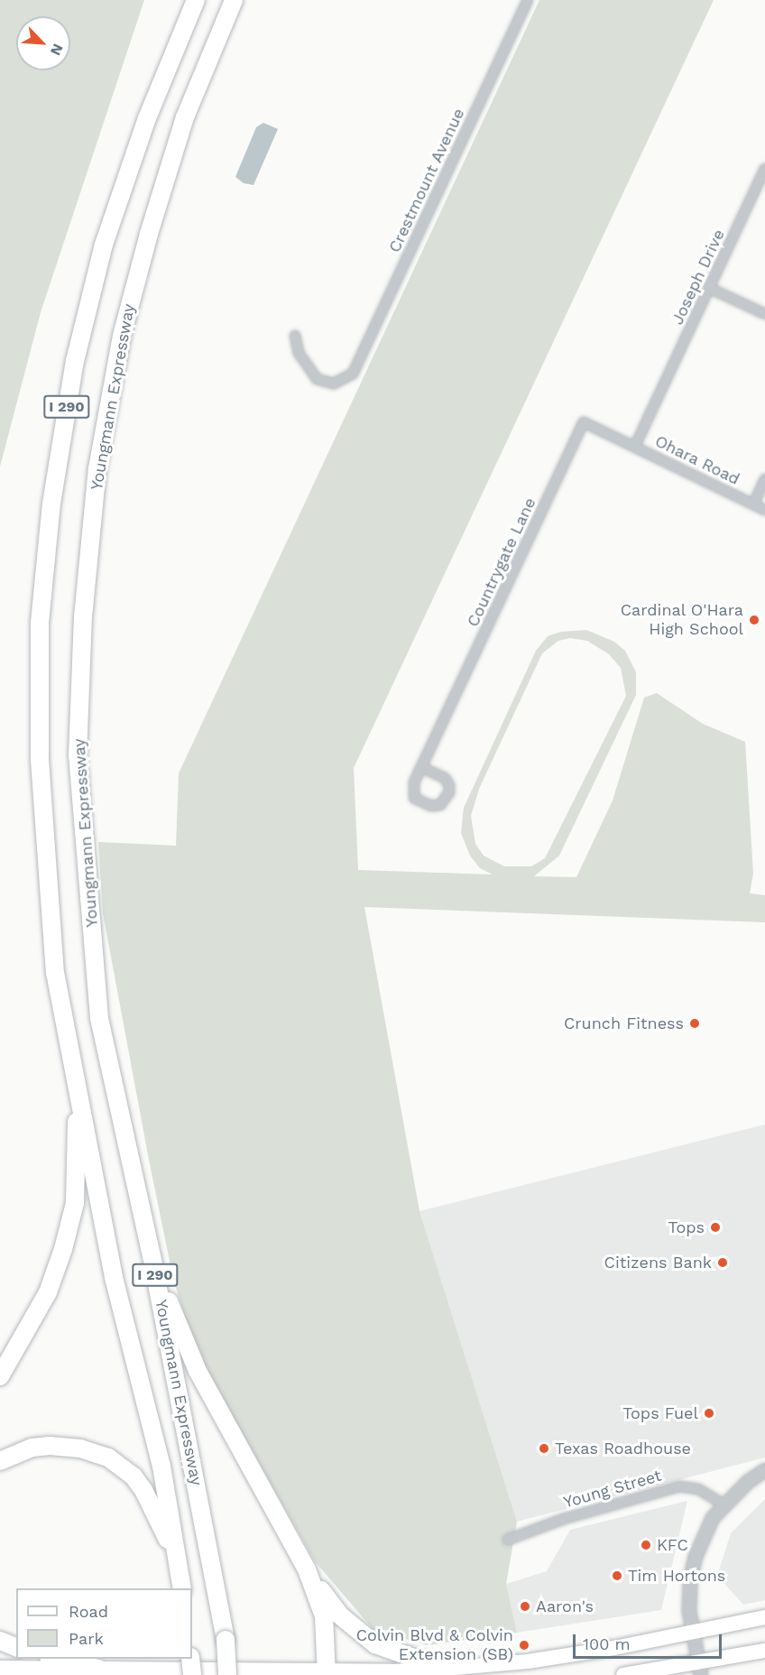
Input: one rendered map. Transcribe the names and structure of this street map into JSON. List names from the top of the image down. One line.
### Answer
{"streets":{"highway":["Youngmann Expressway","I 290"],"street":["Crestmount Avenue","Joseph Drive","Ohara Road","Countrygate Lane","Young Street"]},"crossings":[["Joseph Drive","Ohara Road"],["Ohara Road","Countrygate Lane"]],"places":["Cardinal O'Hara High School","Crunch Fitness","Tops","Citizens Bank","Tops Fuel","Texas Roadhouse","KFC","Tim Hortons","Aaron's","Colvin Blvd & Colvin Extension (SB)"],"legend":["Road","Park"],"scale_bar":"100 m","north":"bottom right"}
